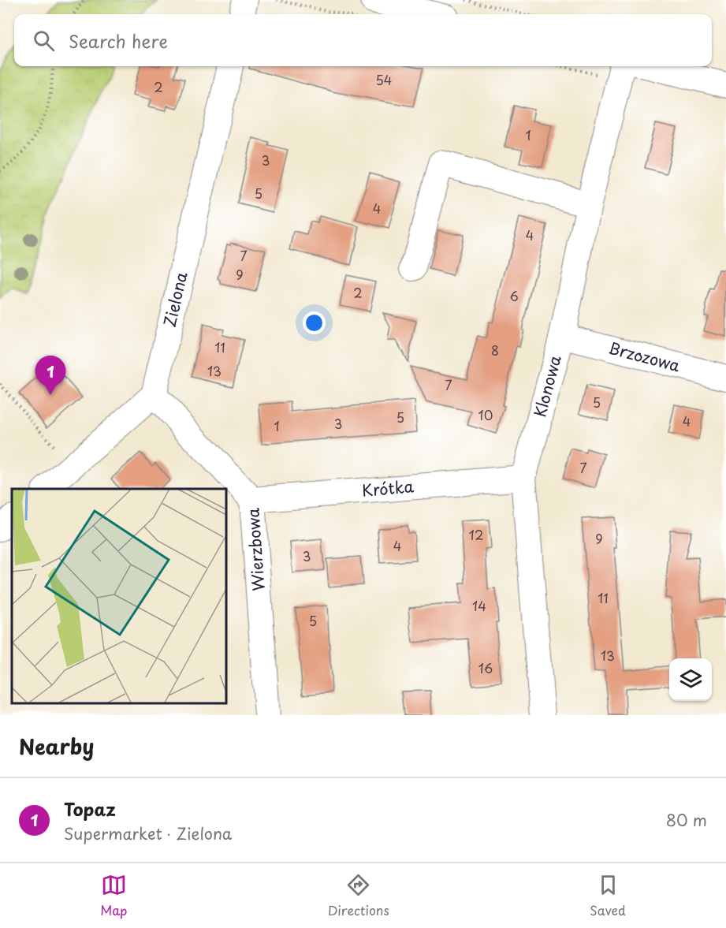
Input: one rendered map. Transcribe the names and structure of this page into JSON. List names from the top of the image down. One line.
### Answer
{"streets":{"street":["Zielona","Brzozowa","Klonowa","Krótka","Wierzbowa"]},"crossings":[["Zielona","Wierzbowa"],["Brzozowa","Klonowa"],["Klonowa","Krótka"],["Krótka","Wierzbowa"]],"house_numbers":["54","2","1","3","5","4","4","7","9","2","6","11","8","13","7","5","10","5","4","3","1","7","12","9","4","3","11","14","5","13","16"],"page":{"search":"Search here","pins":"1","heading":"Nearby","list":[{"mark":"1","name":"Topaz","note":"Supermarket · Zielona","value":"80 m"}],"nav":["Map","Directions","Saved"]}}
